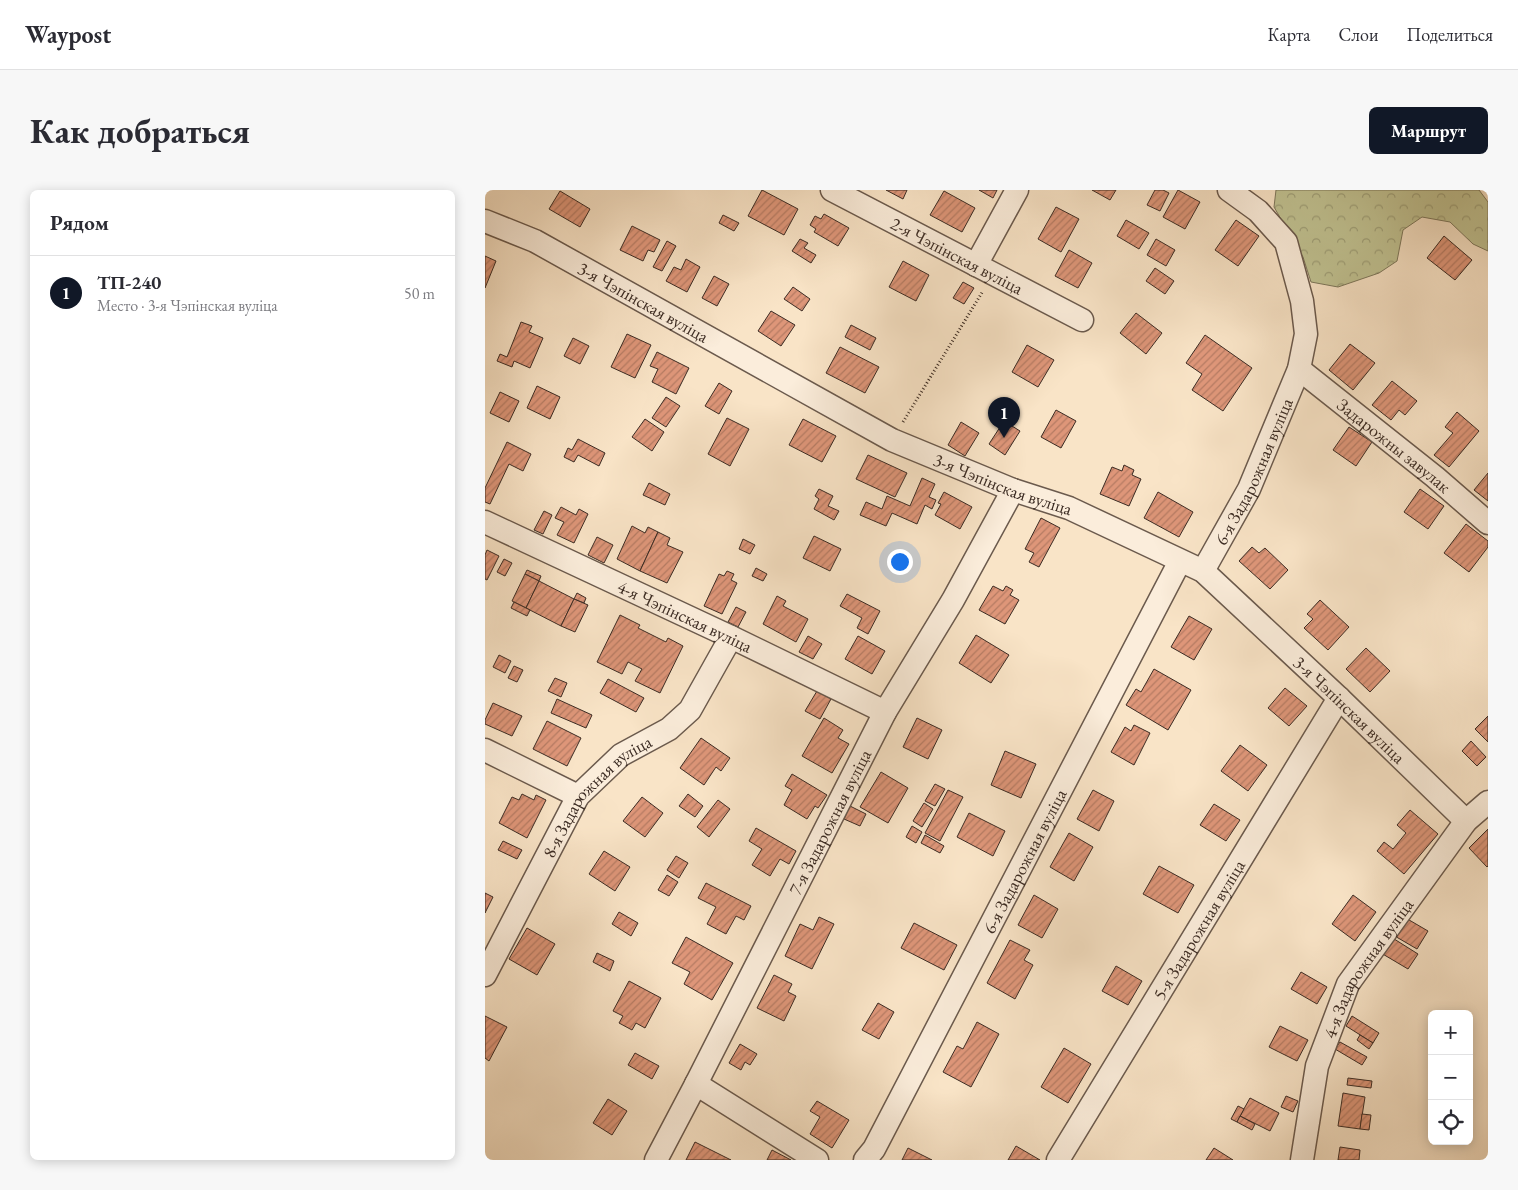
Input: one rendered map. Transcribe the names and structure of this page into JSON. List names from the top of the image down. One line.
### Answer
{"streets":{"street":["2-я Чэпінская вуліца","3-я Чэпінская вуліца","Задарожны завулак","6-я Задарожная вуліца","4-я Чэпінская вуліца","8-я Задарожная вуліца","7-я Задарожная вуліца","5-я Задарожная вуліца","4-я Задарожная вуліца"]},"crossings":[["3-я Чэпінская вуліца","6-я Задарожная вуліца"],["3-я Чэпінская вуліца","7-я Задарожная вуліца"],["3-я Чэпінская вуліца","5-я Задарожная вуліца"],["3-я Чэпінская вуліца","4-я Задарожная вуліца"],["Задарожны завулак","6-я Задарожная вуліца"],["4-я Чэпінская вуліца","8-я Задарожная вуліца"],["4-я Чэпінская вуліца","7-я Задарожная вуліца"]],"page":{"header":"Waypost","nav":["Карта","Слои","Поделиться"],"buttons":"Маршрут","title":"Как добраться","heading":"Рядом","list":[{"mark":"1","name":"ТП-240","note":"Место · 3-я Чэпінская вуліца","value":"50 m"}],"pins":"1","map_buttons":["+","−"]}}
